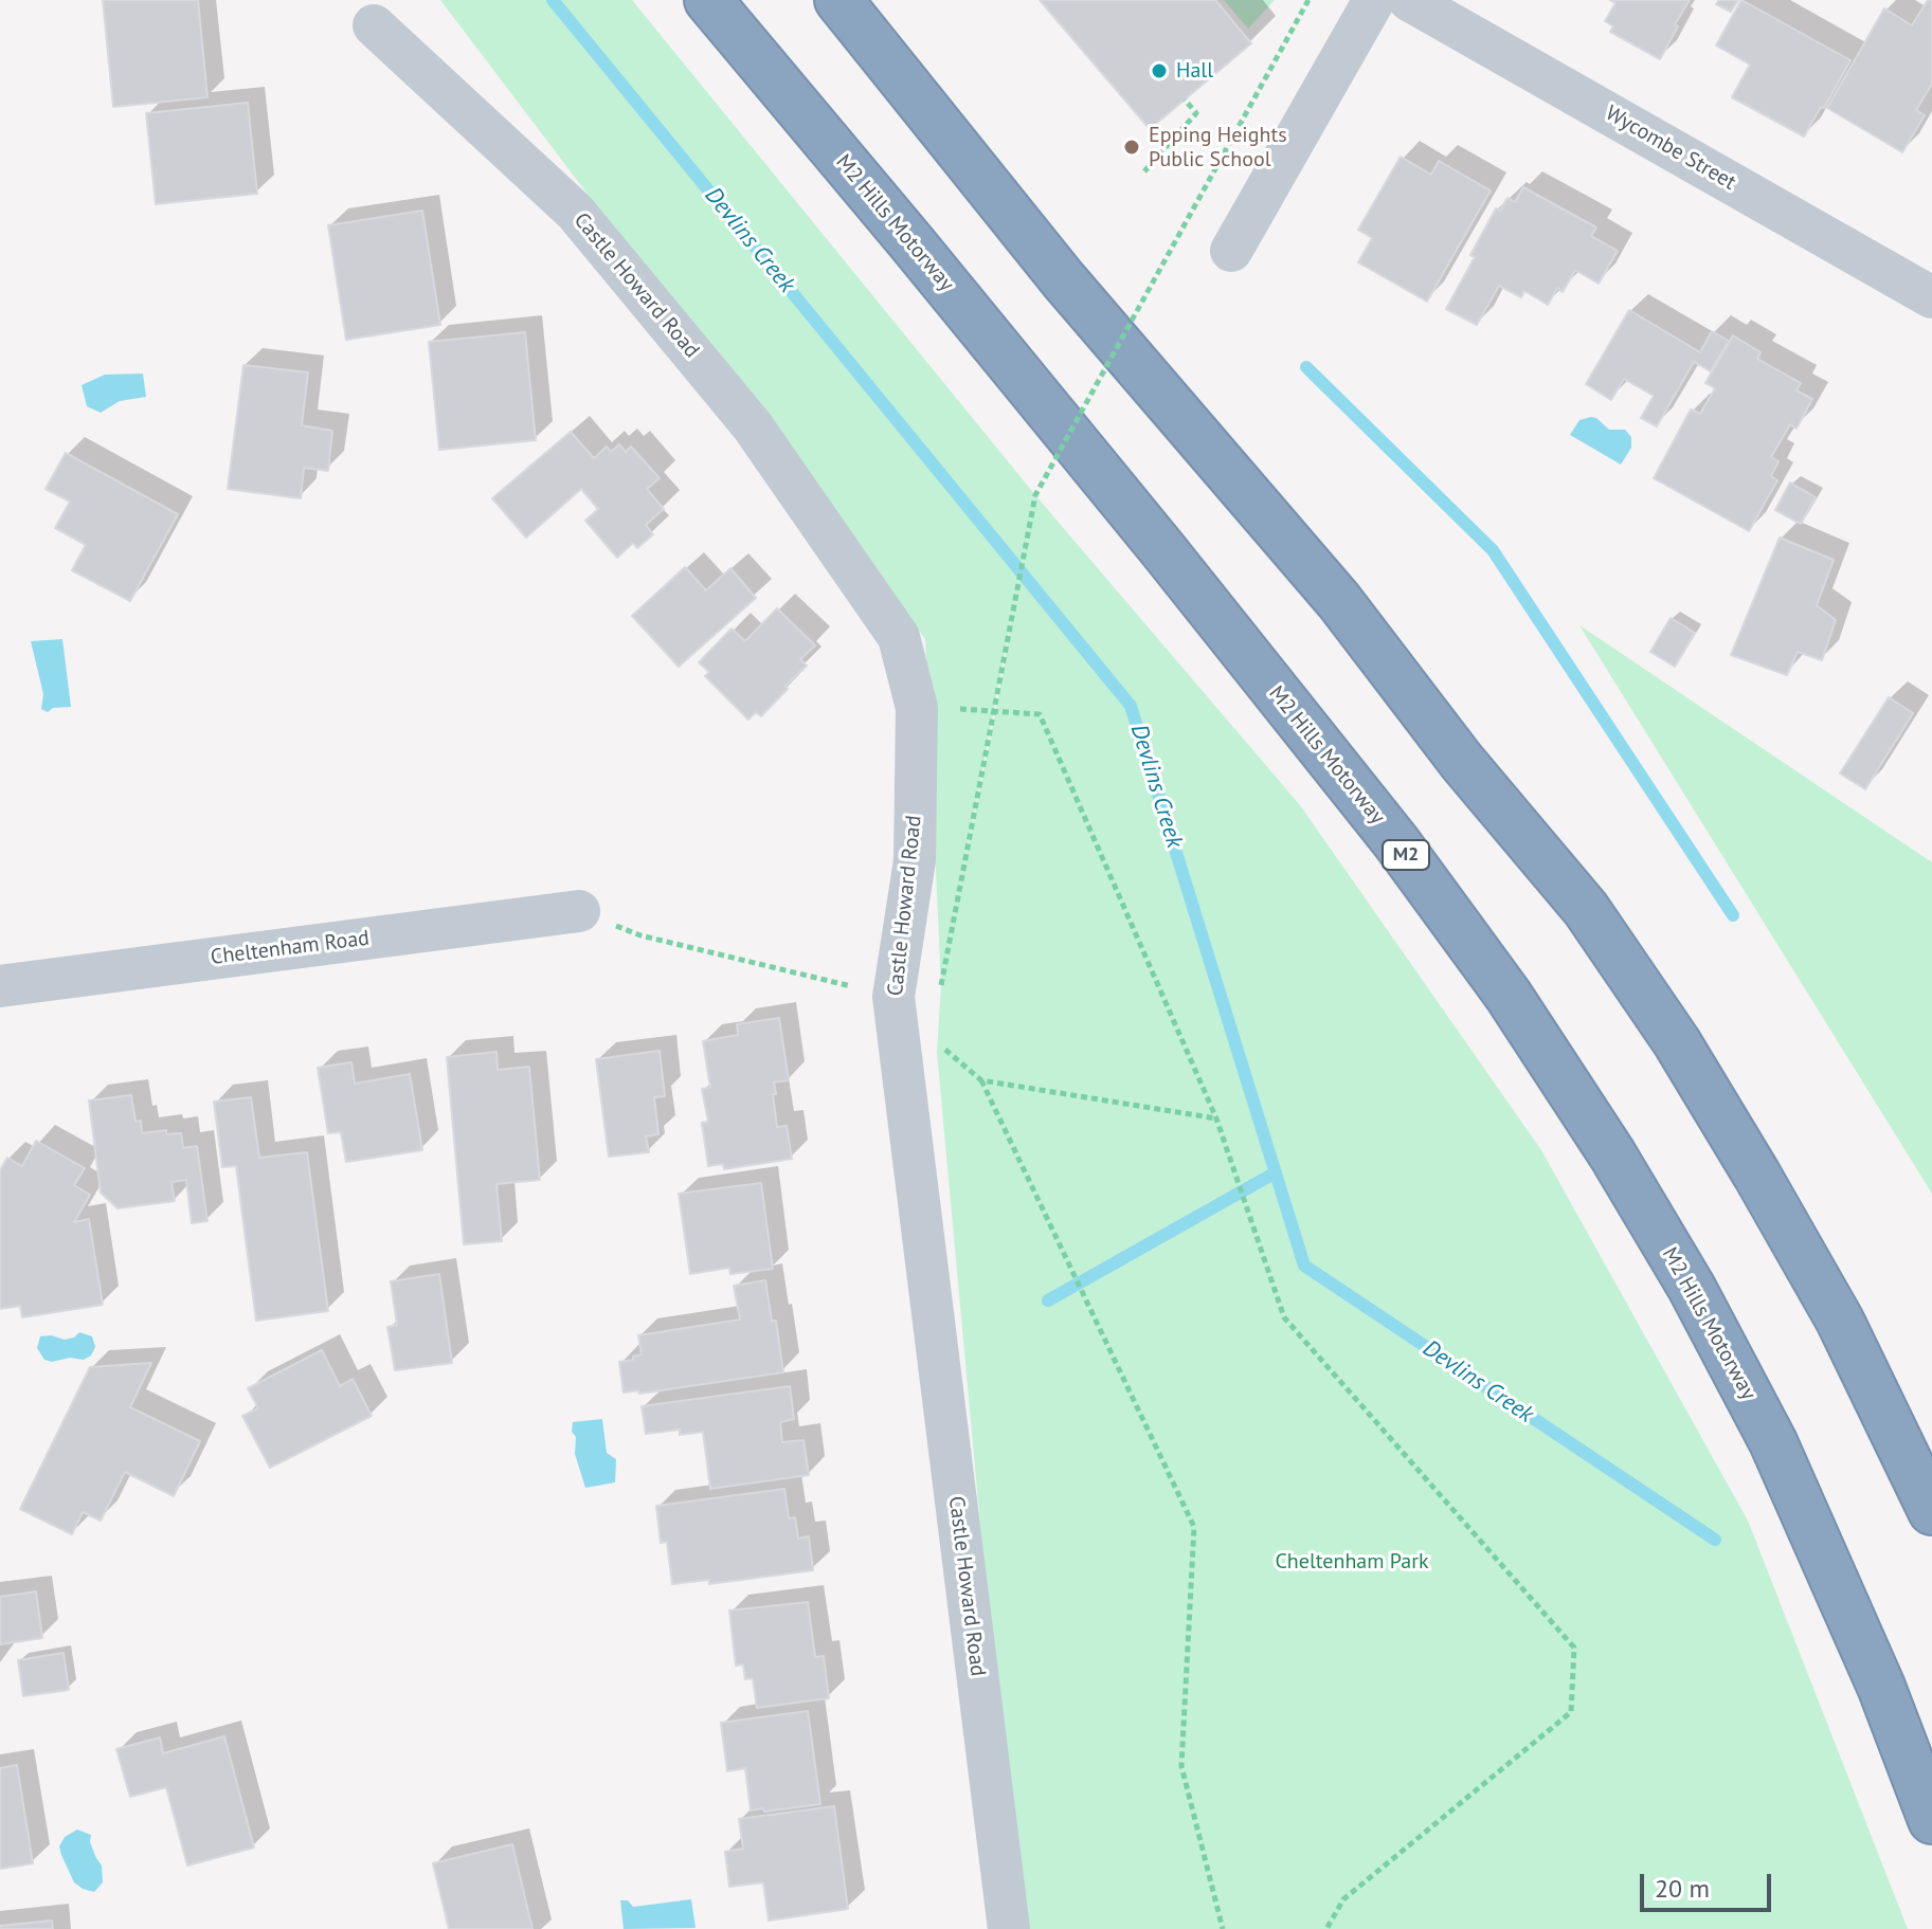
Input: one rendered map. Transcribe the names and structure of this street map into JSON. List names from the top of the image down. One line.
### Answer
{"streets":{"highway":["M2 Hills Motorway","M2"],"street":["Wycombe Street","Castle Howard Road","Cheltenham Road"]},"water":["Devlins Creek"],"parks":["Cheltenham Park"],"places":["Hall","Epping Heights Public School"],"scale_bar":"20 m"}
